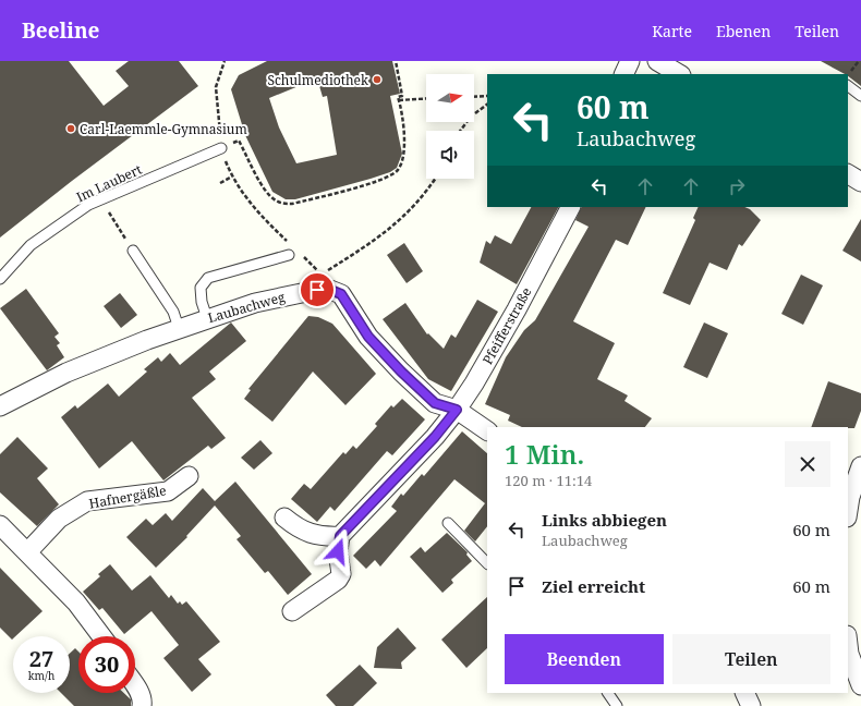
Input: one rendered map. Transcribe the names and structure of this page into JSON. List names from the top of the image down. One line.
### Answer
{"streets":{"street":["Laubachweg","Pfeifferstraße","Hafnergäßle"],"lane":["Im Laubert"]},"crossings":[["Laubachweg","Pfeifferstraße"]],"places":["Schulmediothek","Carl-Laemmle-Gymnasium"],"north":"right","page":{"header":"Beeline","nav":["Karte","Ebenen","Teilen"],"turn":["60 m","Laubachweg"],"heading":["1 Min.","120 m · 11:14"],"list":[{"name":"Links abbiegen","note":"Laubachweg","value":"60 m"},{"name":"Ziel erreicht","value":"60 m"}],"buttons":["Beenden","Teilen"],"speed":"27 km/h","limit":"30"}}
